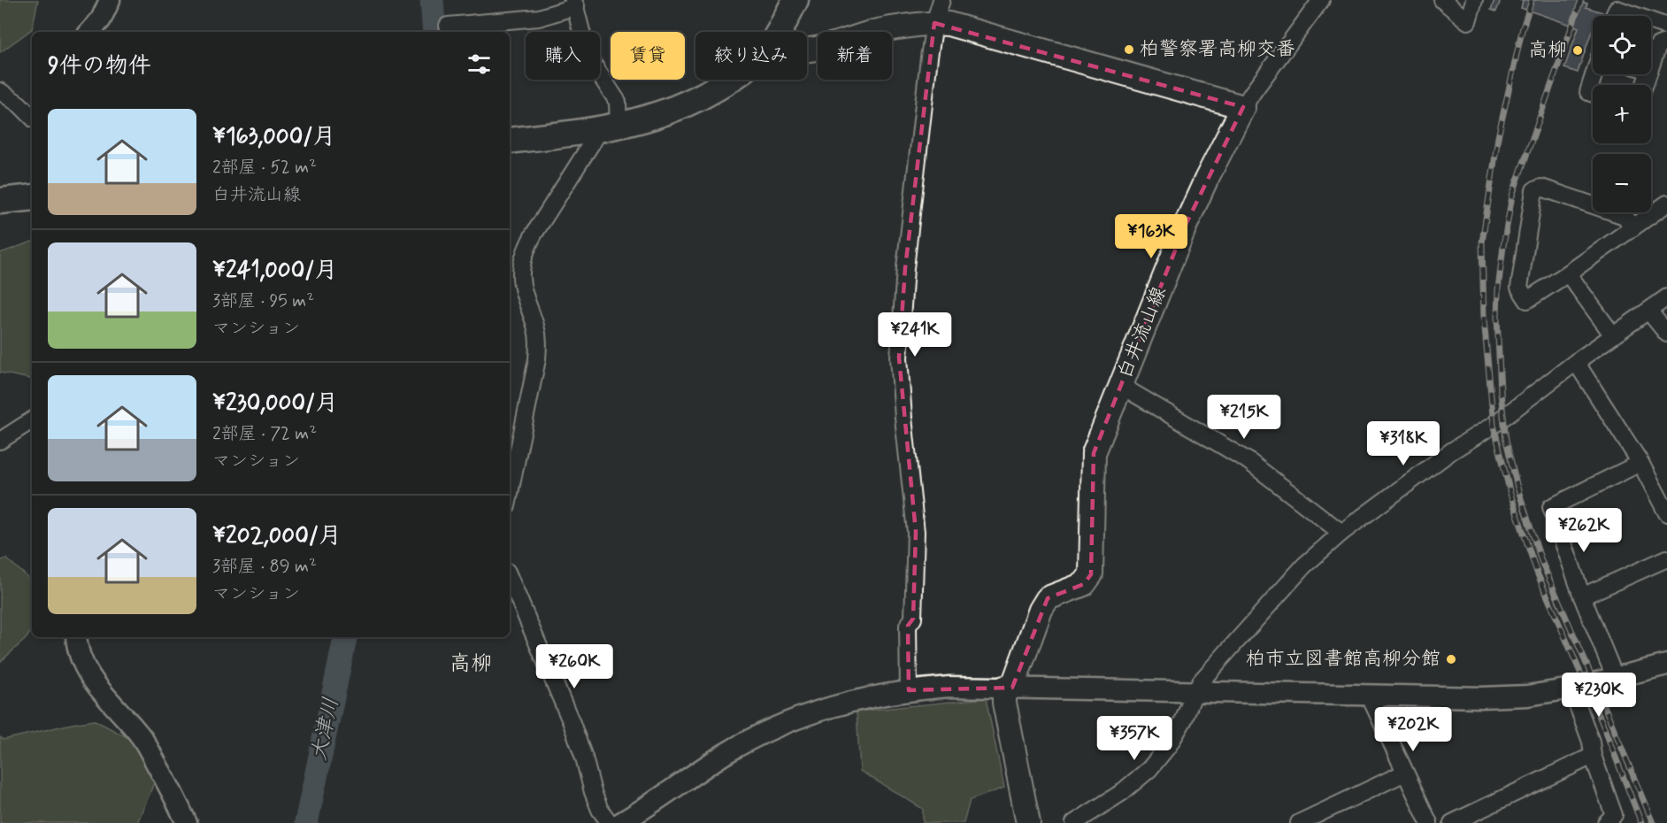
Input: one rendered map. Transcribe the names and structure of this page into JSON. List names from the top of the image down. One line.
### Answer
{"streets":{"main road":["白井流山線"]},"districts":["高柳"],"water":["大津川"],"places":["柏警察署高柳交番","高柳","柏市立図書館高柳分館"],"page":{"map_buttons":["+","−"],"chip":["購入","賃貸","絞り込み","新着"],"heading":"9件の物件","list":[{"name":"¥163,000/月","note":"2部屋 · 52 m² · 白井流山線"},{"name":"¥241,000/月","note":"3部屋 · 95 m² · マンション"},{"name":"¥230,000/月","note":"2部屋 · 72 m² · マンション"},{"name":"¥202,000/月","note":"3部屋 · 89 m² · マンション"}],"price":["¥163K","¥241K","¥215K","¥318K","¥262K","¥260K","¥230K","¥202K","¥357K"]}}
